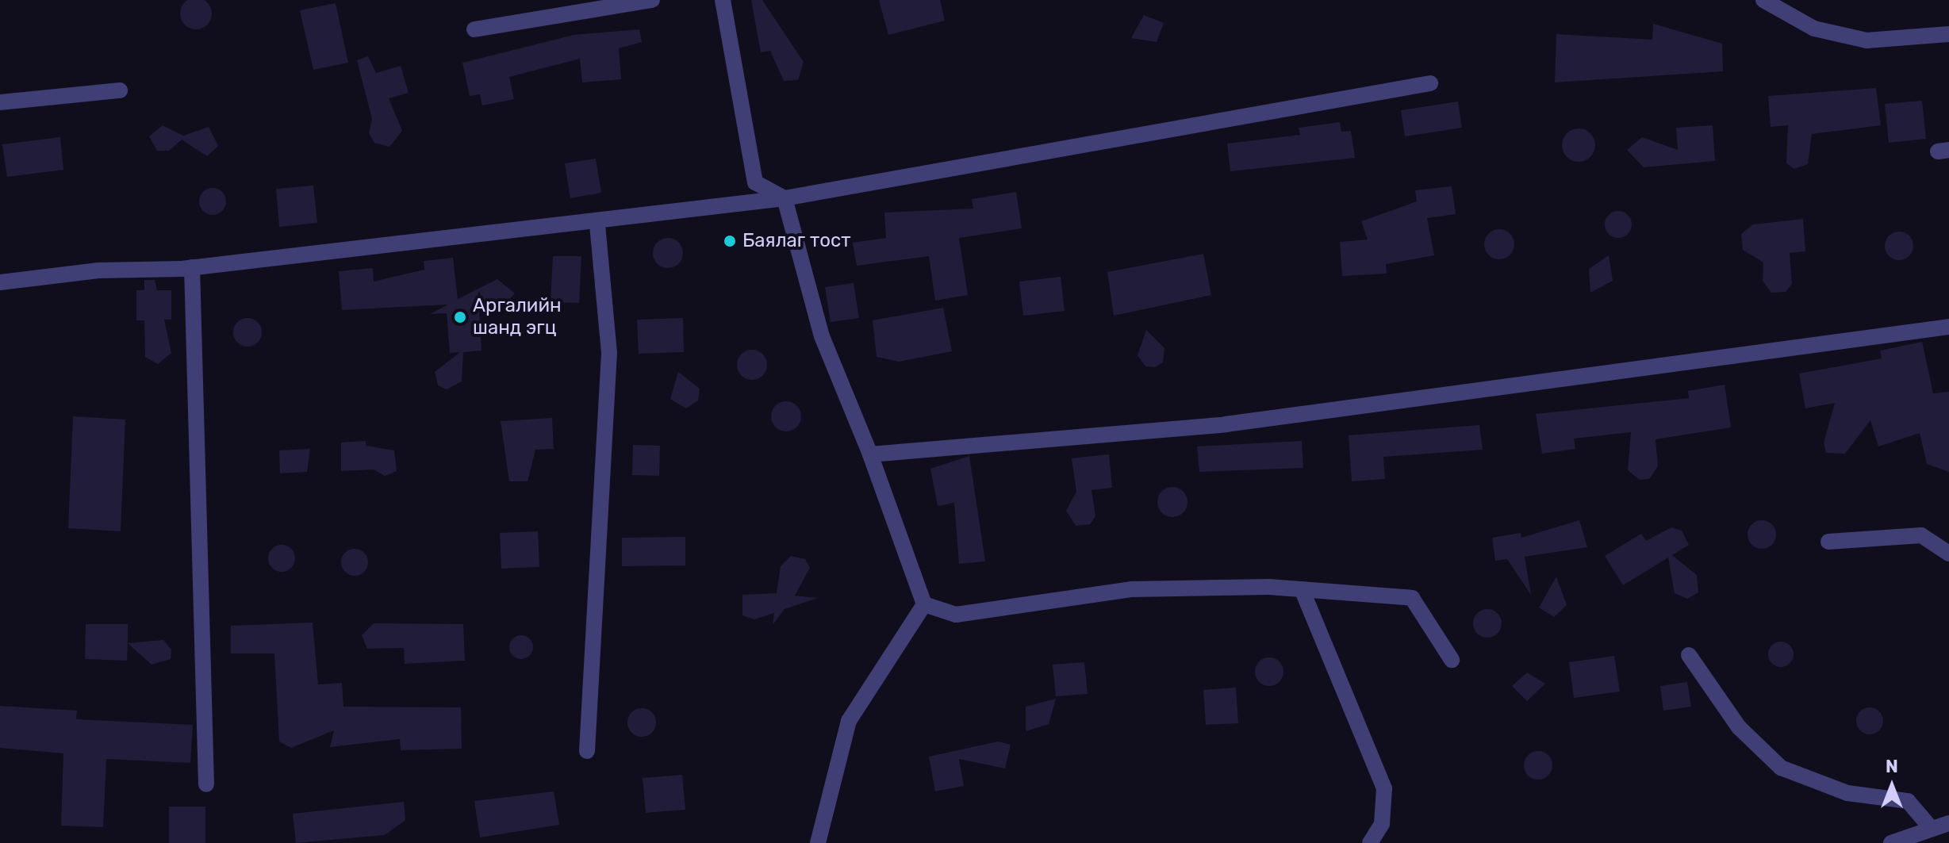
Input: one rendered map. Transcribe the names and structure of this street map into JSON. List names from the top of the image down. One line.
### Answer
{"places":["Баялаг тост","Аргалийн шанд эгц"],"north":"top"}
